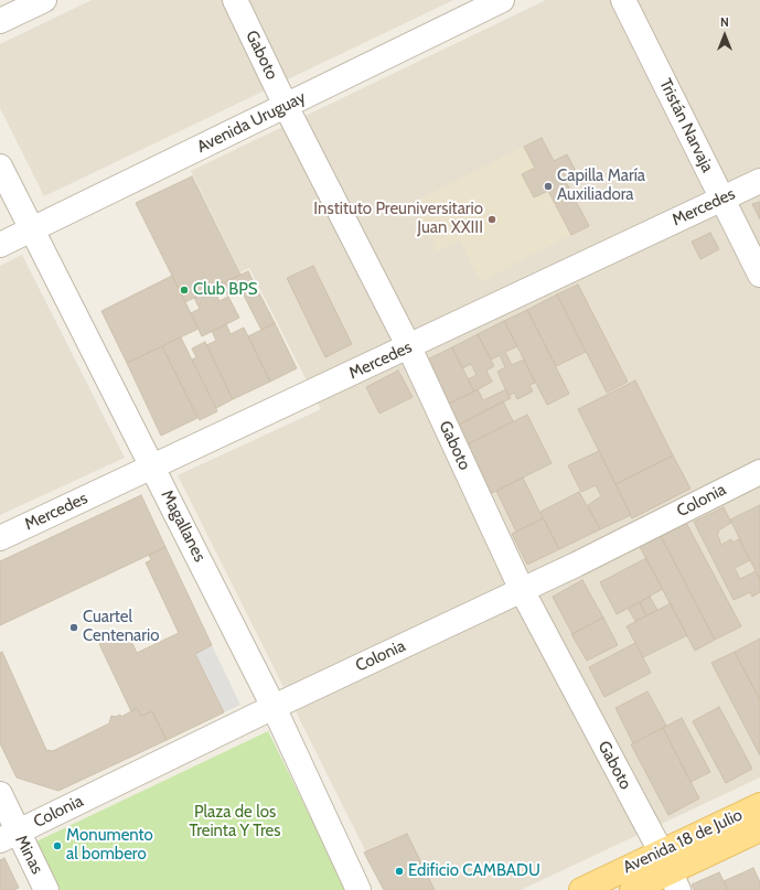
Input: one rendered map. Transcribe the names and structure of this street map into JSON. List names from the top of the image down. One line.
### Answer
{"streets":{"main road":["Avenida 18 de Julio"],"street":["Gaboto","Avenida Uruguay","Tristán Narvaja","Mercedes","Colonia","Magallanes","Minas"]},"crossings":[["Gaboto","Avenida Uruguay"],["Gaboto","Mercedes"],["Gaboto","Colonia"],["Gaboto","Avenida 18 de Julio"],["Avenida Uruguay","Magallanes"],["Tristán Narvaja","Mercedes"],["Mercedes","Magallanes"],["Colonia","Magallanes"],["Colonia","Minas"]],"parks":["Plaza de los Treinta Y Tres"],"places":["Capilla María Auxiliadora","Instituto Preuniversitario Juan XXIII","Club BPS","Cuartel Centenario","Monumento al bombero","Edificio CAMBADU"],"north":"top"}
